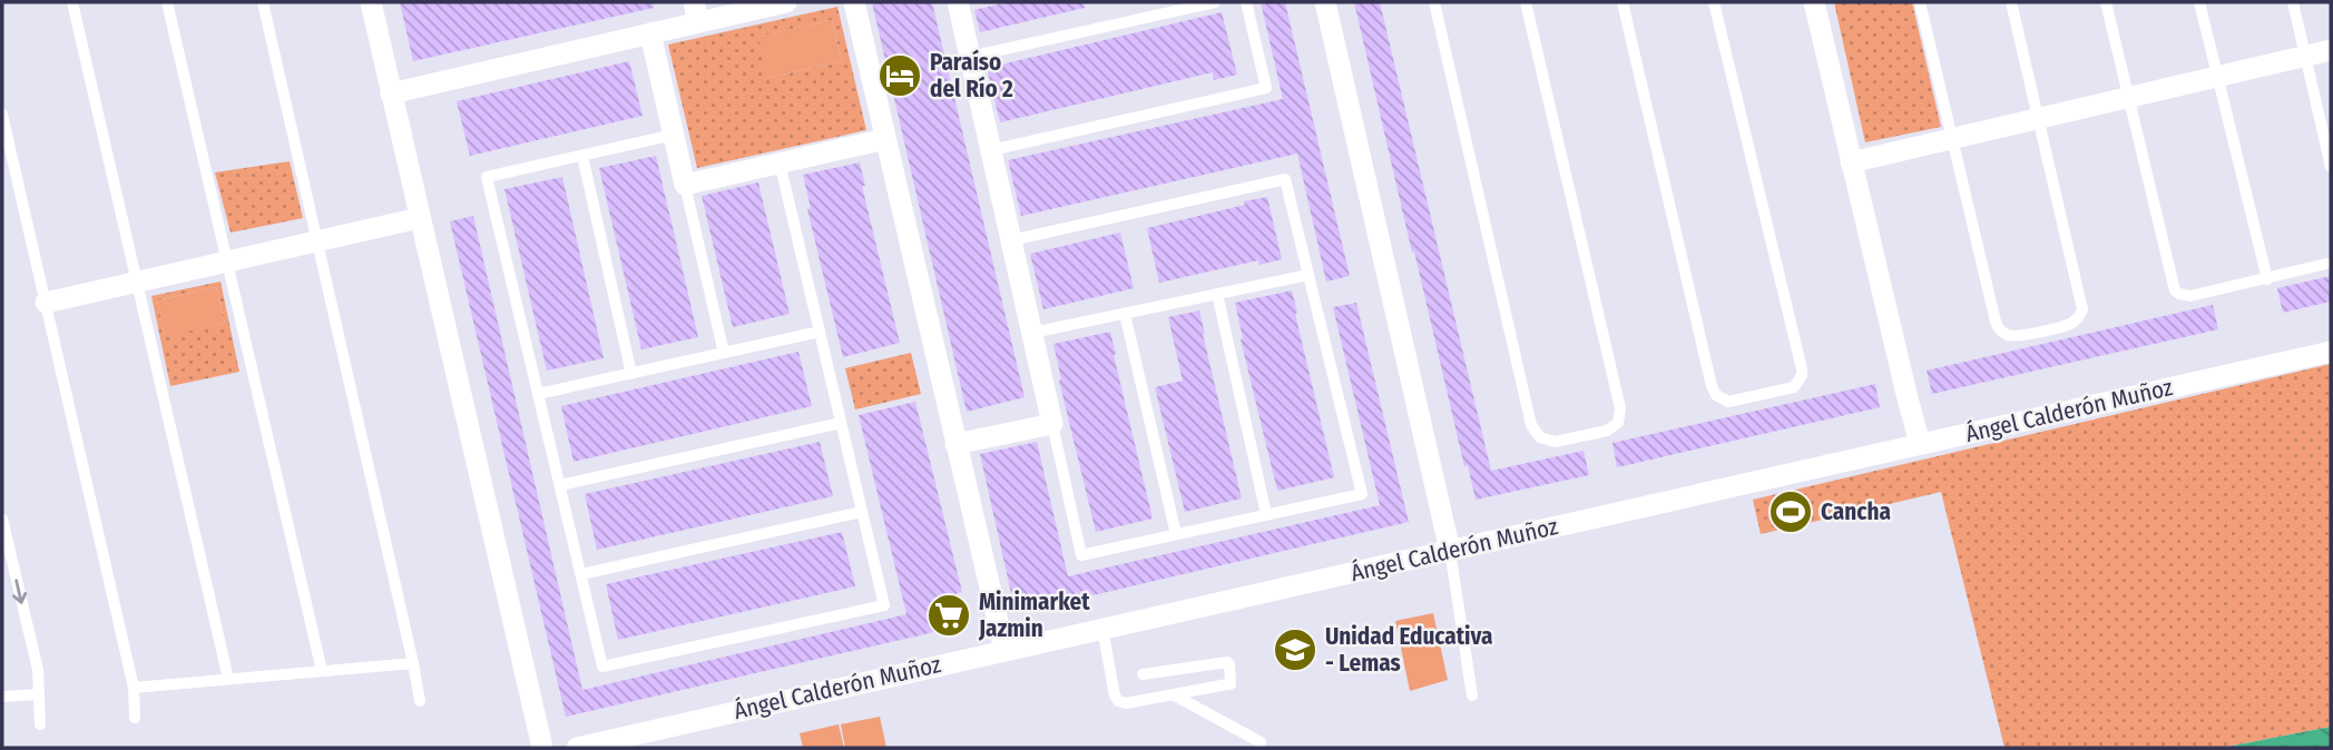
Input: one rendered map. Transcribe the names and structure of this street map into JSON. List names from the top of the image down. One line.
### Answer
{"streets":{"street":["Ángel Calderón Muñoz"]},"places":{"hotel":["Paraíso del Río 2"],"sports":["Cancha"],"supermarket":["Minimarket Jazmin"],"school or university":["Unidad Educativa - Lemas"]}}
